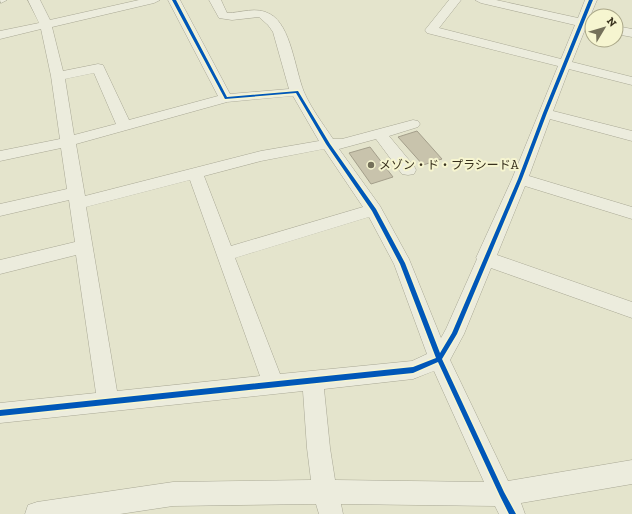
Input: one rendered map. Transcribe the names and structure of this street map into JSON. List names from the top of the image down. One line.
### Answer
{"places":["メゾン・ド・プラシードA"],"north":"top right"}
